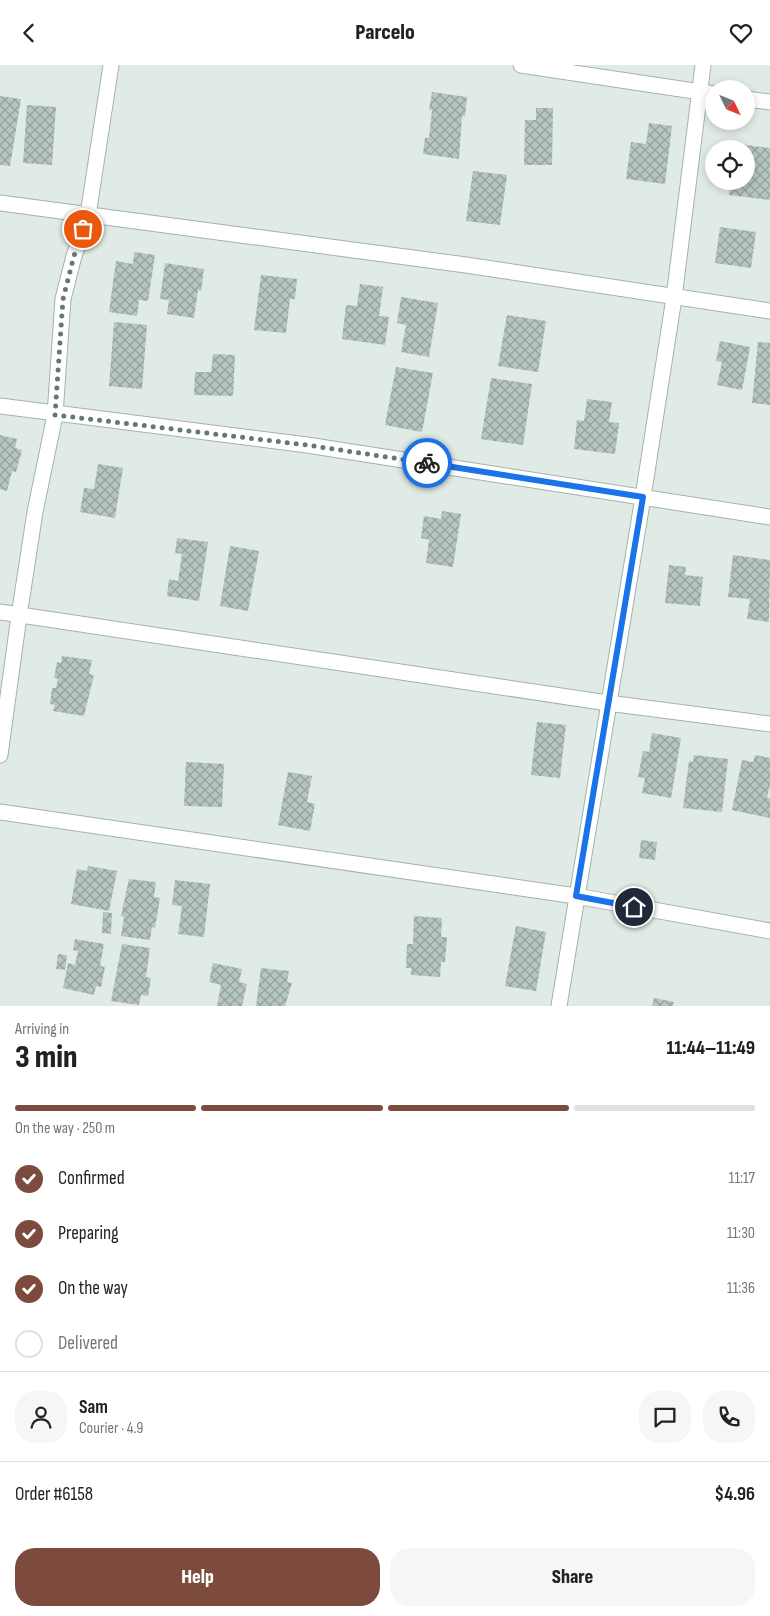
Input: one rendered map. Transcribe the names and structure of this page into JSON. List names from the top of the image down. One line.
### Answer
{"north":"bottom right","page":{"header":"Parcelo","heading":["3 min","Arriving in","11:44–11:49"],"panel":["Sam","Courier · 4.9","Order #6158","$4.96"],"bar":"On the way · 250 m","list":[["Confirmed","11:17"],["Preparing","11:30"],["On the way","11:36"],"Delivered"],"buttons":["Help","Share"]}}
